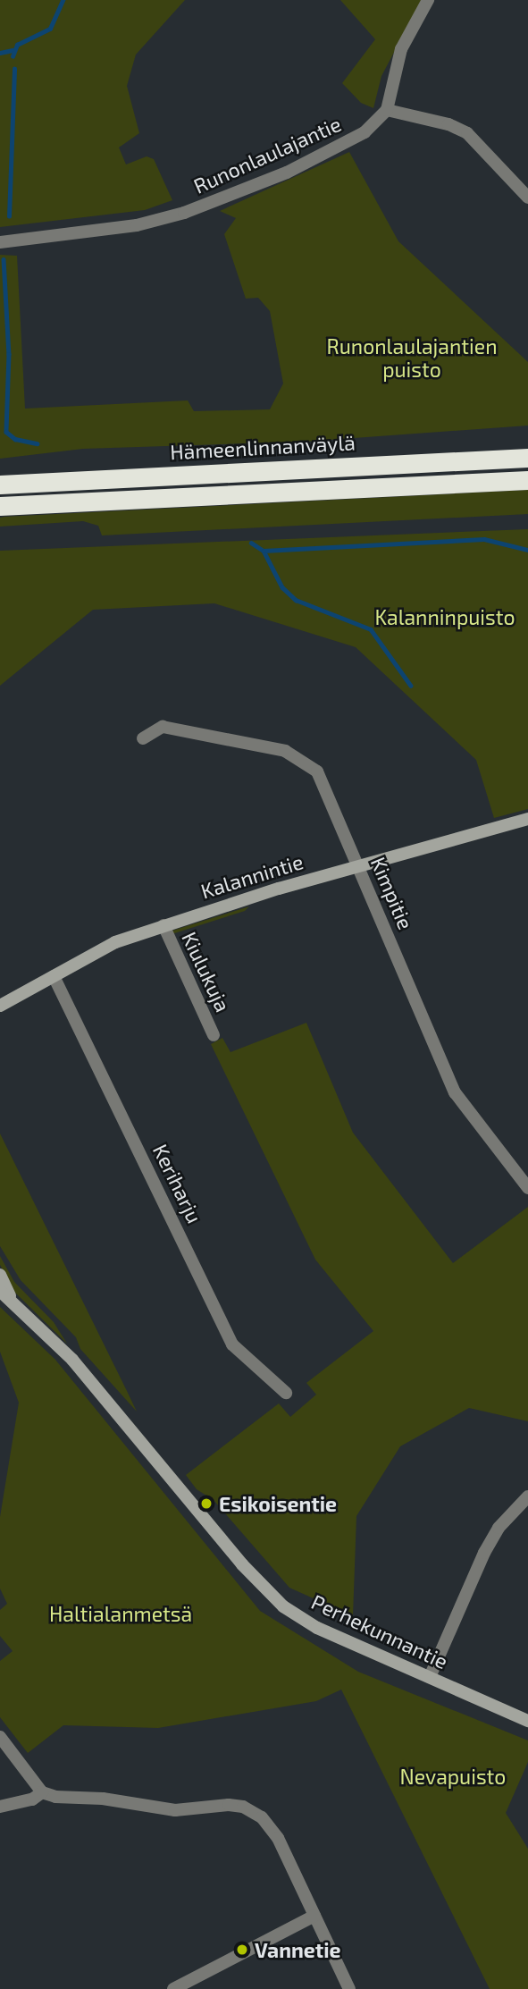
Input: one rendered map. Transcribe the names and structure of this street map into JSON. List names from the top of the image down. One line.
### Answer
{"streets":{"highway":["Hämeenlinnanväylä"],"street":["Runonlaulajantie","Kalannintie","Kimpitie","Kiulukuja","Keriharju","Perhekunnantie"]},"crossings":[["Kalannintie","Kimpitie"],["Kalannintie","Kiulukuja"],["Kalannintie","Keriharju"]],"parks":["Runonlaulajantien puisto","Kalanninpuisto","Haltialanmetsä","Nevapuisto"],"places":["Esikoisentie","Vannetie"]}
